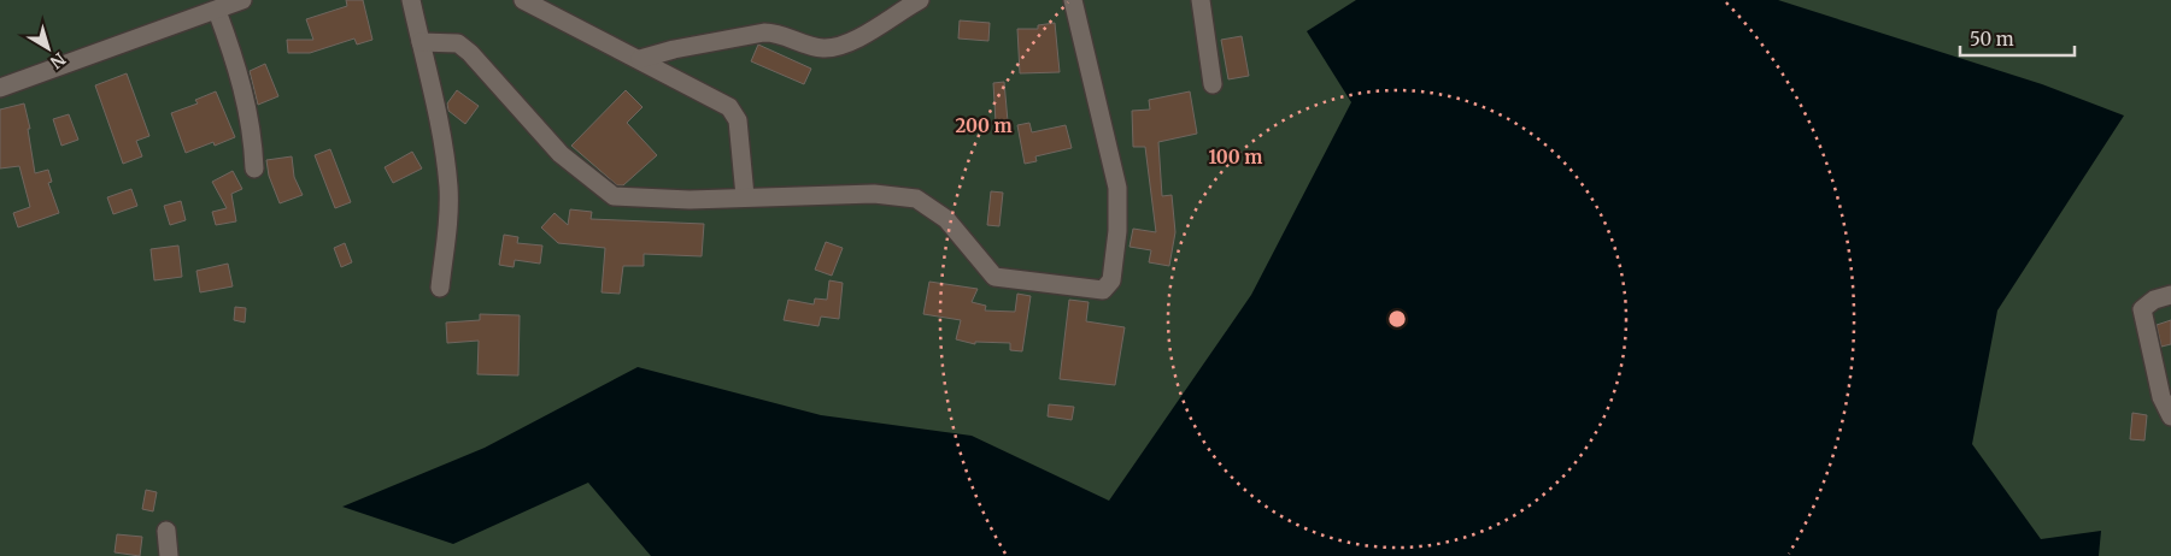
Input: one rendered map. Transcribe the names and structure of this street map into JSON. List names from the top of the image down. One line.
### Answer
{"scale_bar":"50 m","north":"bottom right","rings":["200 m","100 m"]}
